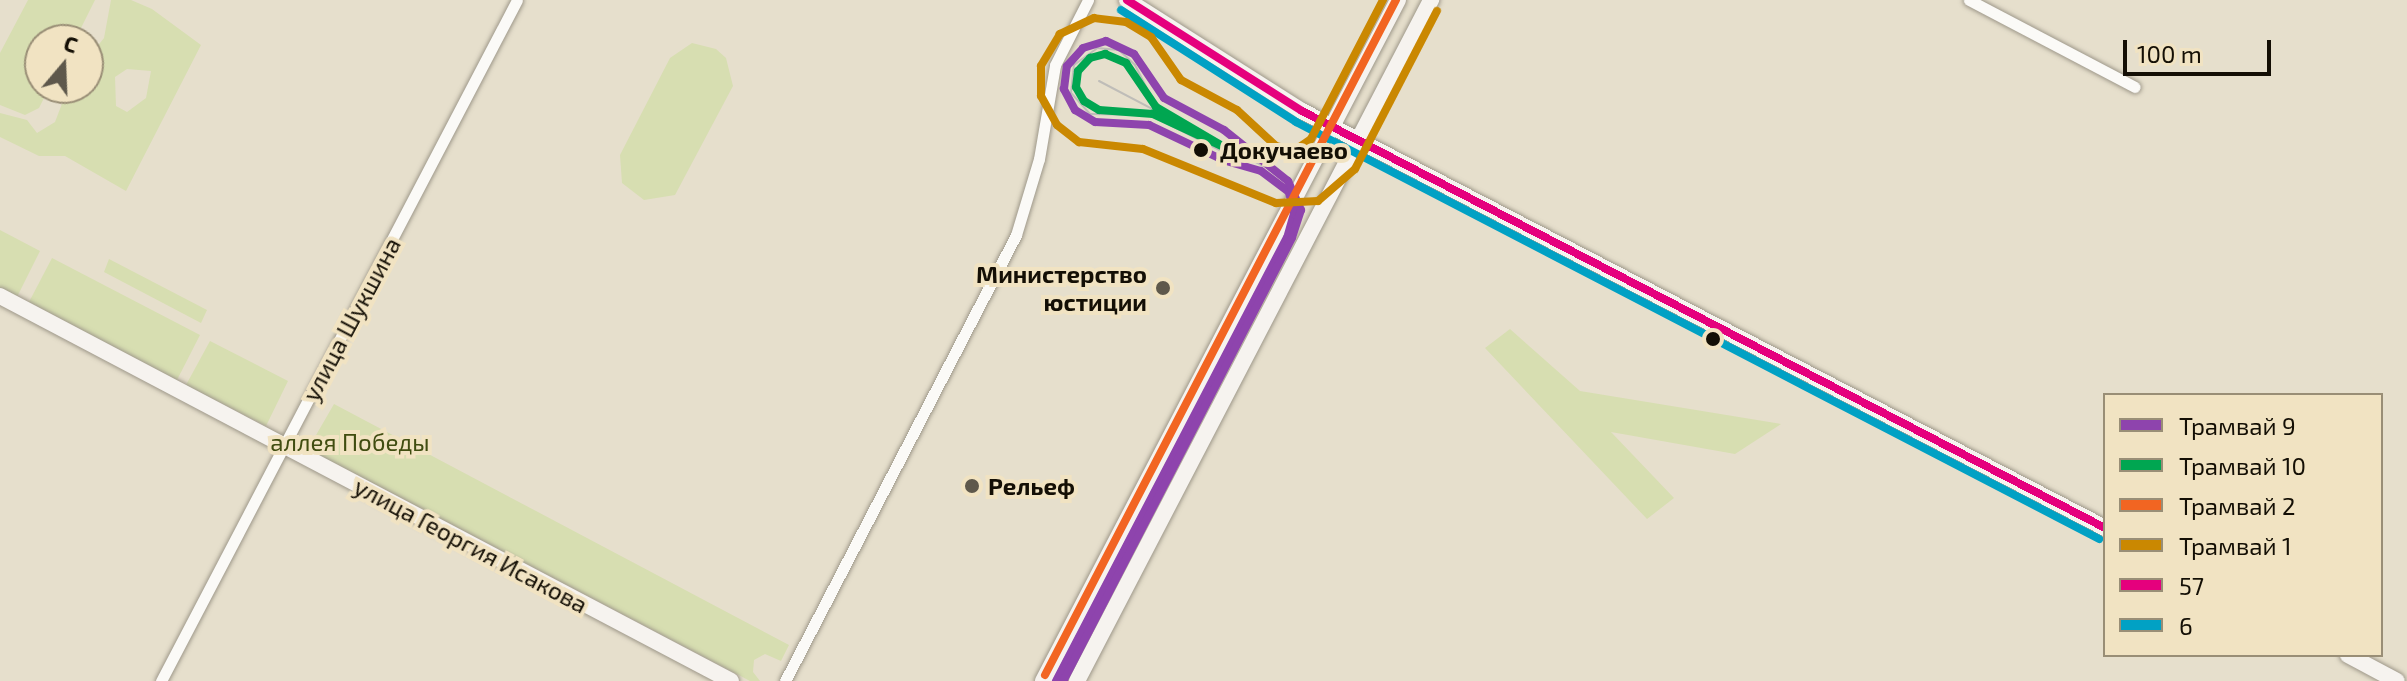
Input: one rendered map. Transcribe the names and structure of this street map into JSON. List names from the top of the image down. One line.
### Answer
{"streets":{"main road":["улица Георгия Исакова"],"street":["улица Шукшина"]},"crossings":[["улица Шукшина","улица Георгия Исакова"]],"parks":["аллея Победы"],"places":["Докучаево","Министерство юстиции","Рельеф"],"lines":["tram line 2","tram line 1","transit line 57","transit line 6","tram line 9","tram line 10"],"legend":["Трамвай 9","Трамвай 10","Трамвай 2","Трамвай 1","57","6"],"scale_bar":"100 m","north":"top"}
